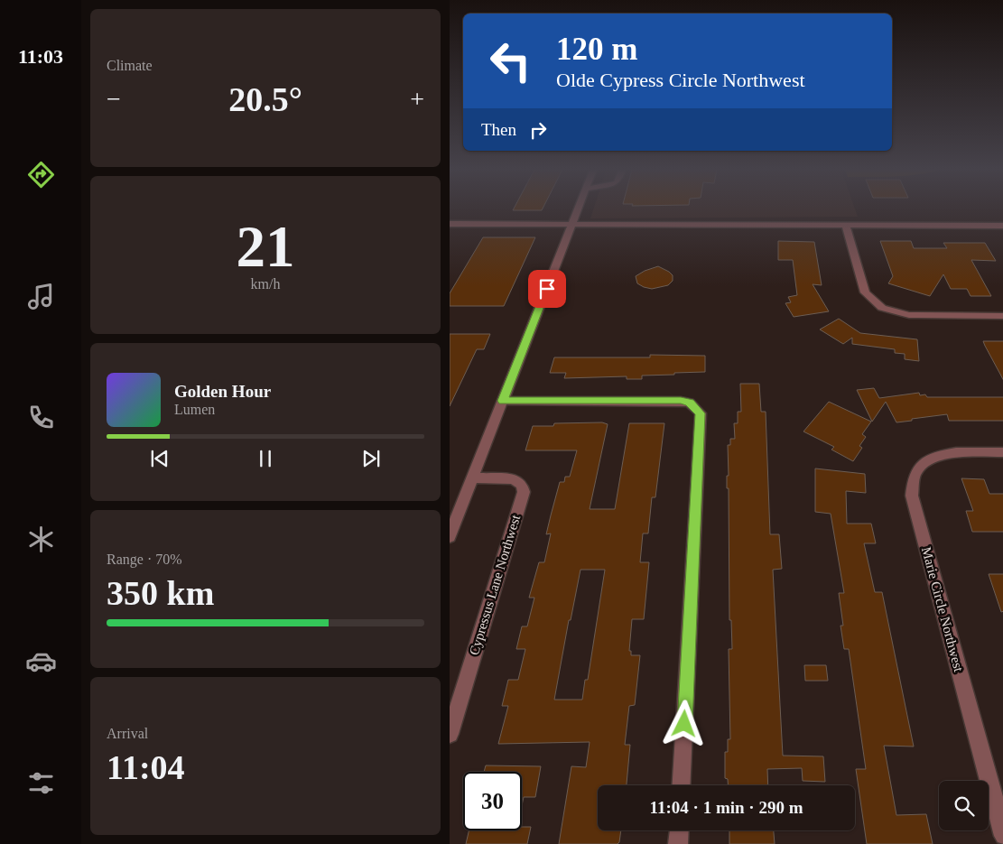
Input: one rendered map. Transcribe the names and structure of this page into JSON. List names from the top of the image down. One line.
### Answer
{"streets":{"street":["Cypressus Lane Northwest","Marie Circle Northwest"]},"page":{"tabs":"11:03","tile":["Climate",["21","km/h"],["Range · 70%","350 km"],["Arrival","11:04"]],"turn":["120 m","Olde Cypress Circle Northwest"],"heat":["−","20.5°","+"],"then":"Then","song":["Golden Hour","Lumen"],"limit":"30","trip":"11:04 · 1 min · 290 m"}}
